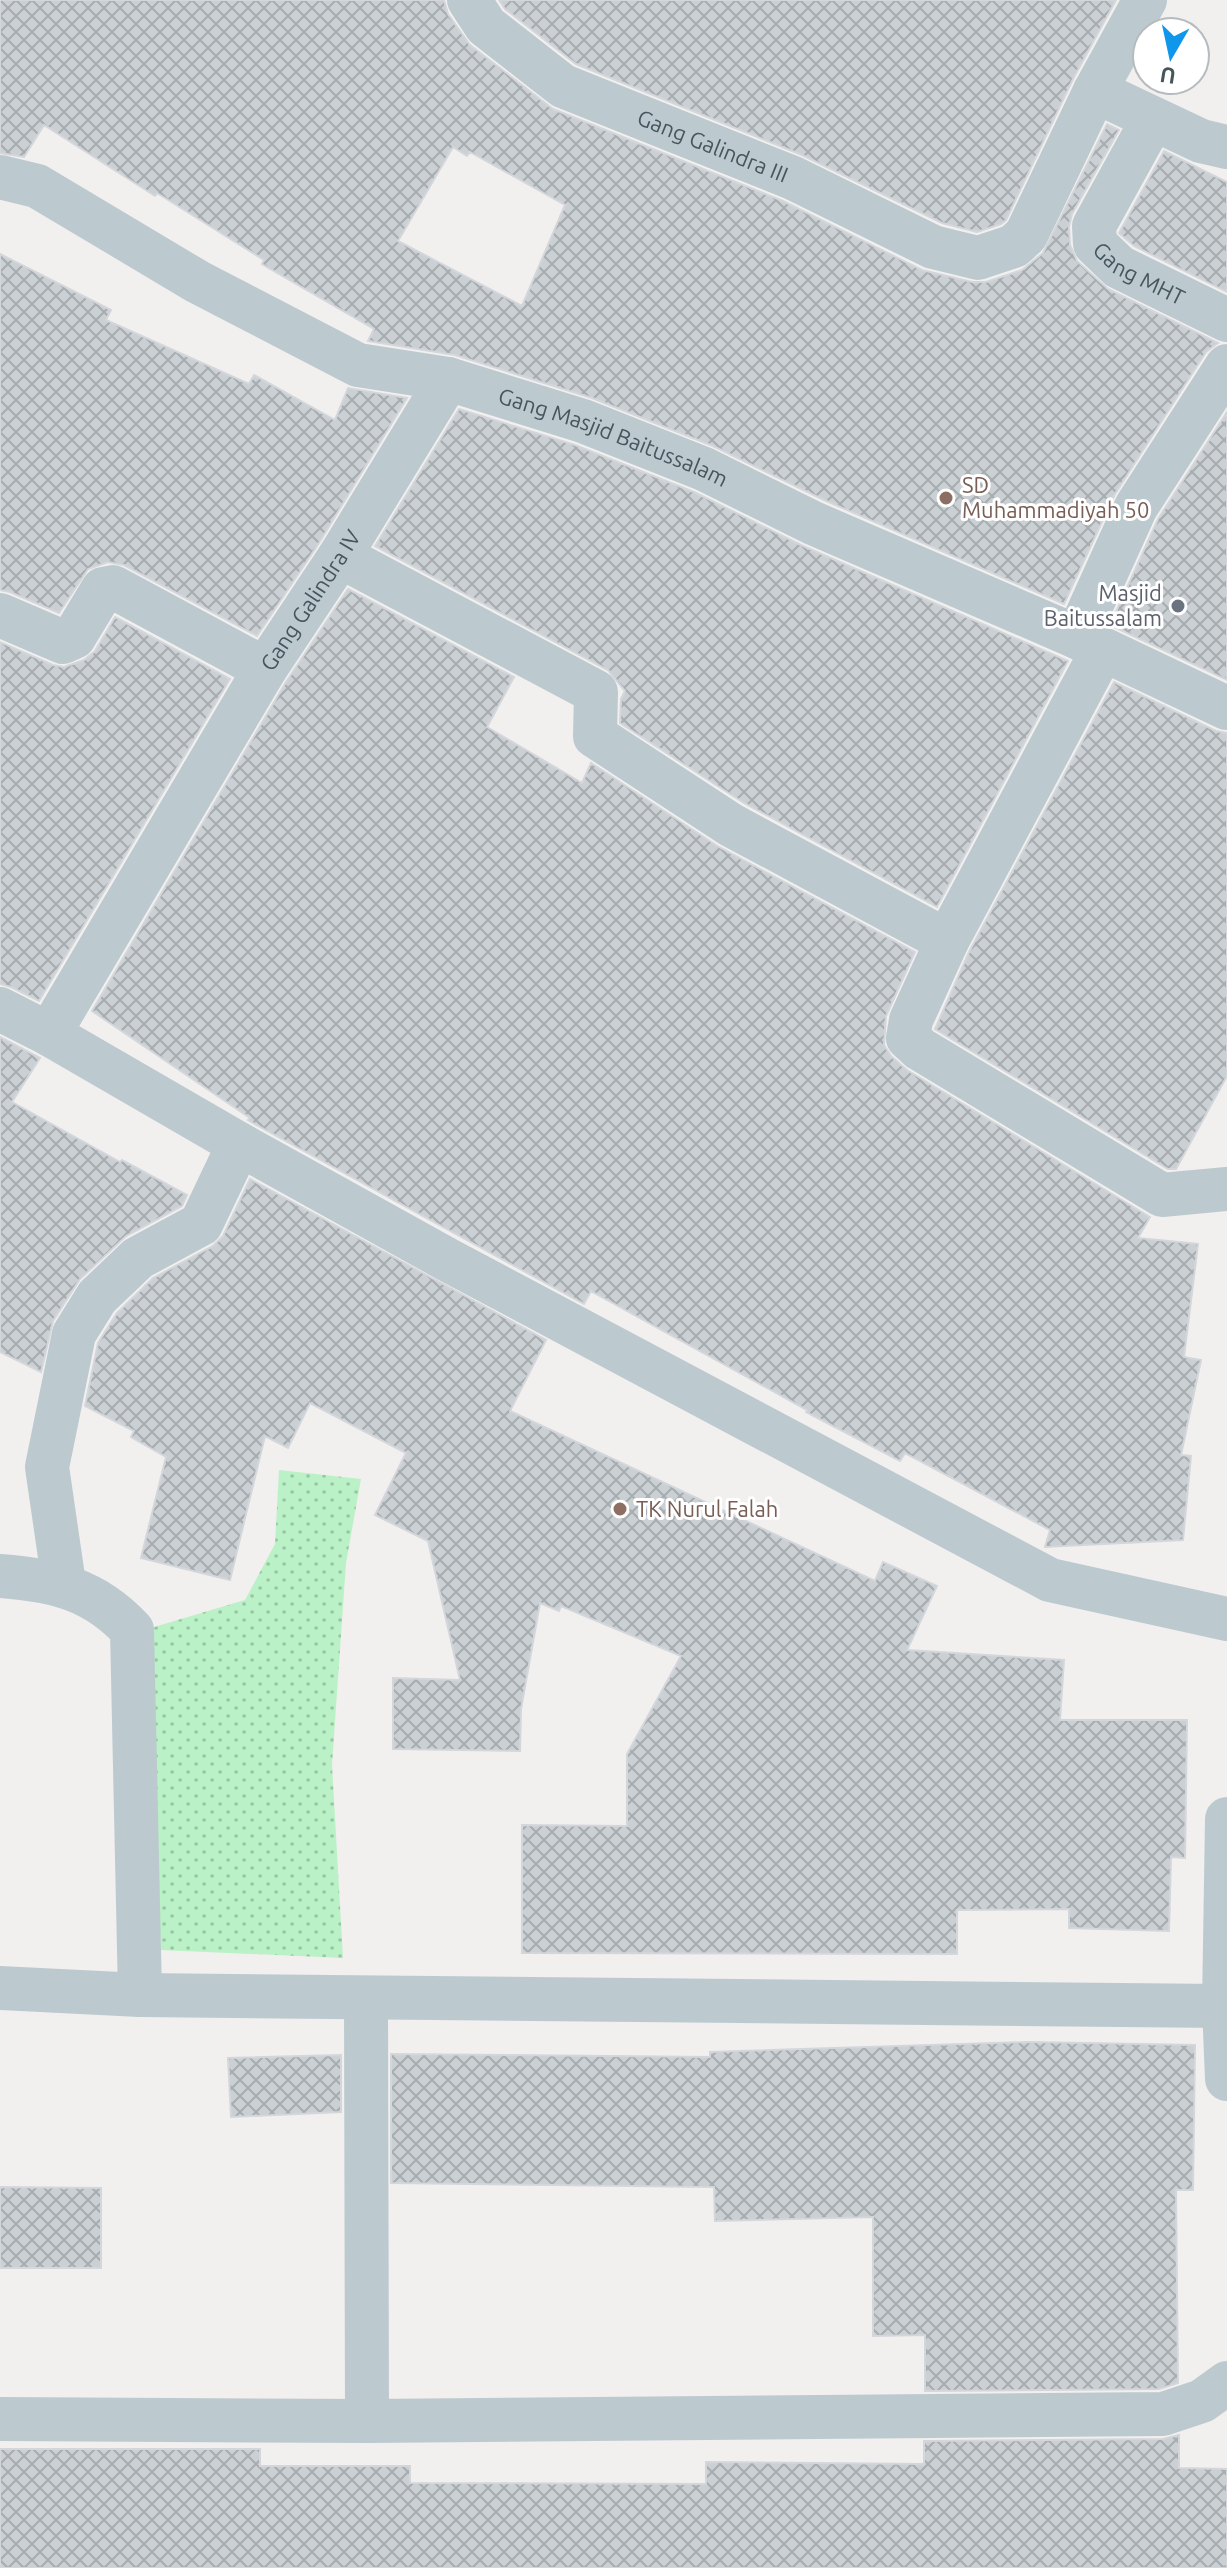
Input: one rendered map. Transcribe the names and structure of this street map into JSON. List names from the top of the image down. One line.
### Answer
{"streets":{"street":["Gang Galindra III","Gang MHT","Gang Masjid Baitussalam","Gang Galindra IV"]},"crossings":[["Gang Masjid Baitussalam","Gang Galindra IV"]],"places":["SD Muhammadiyah 50","Masjid Baitussalam","TK Nurul Falah"],"north":"bottom"}
